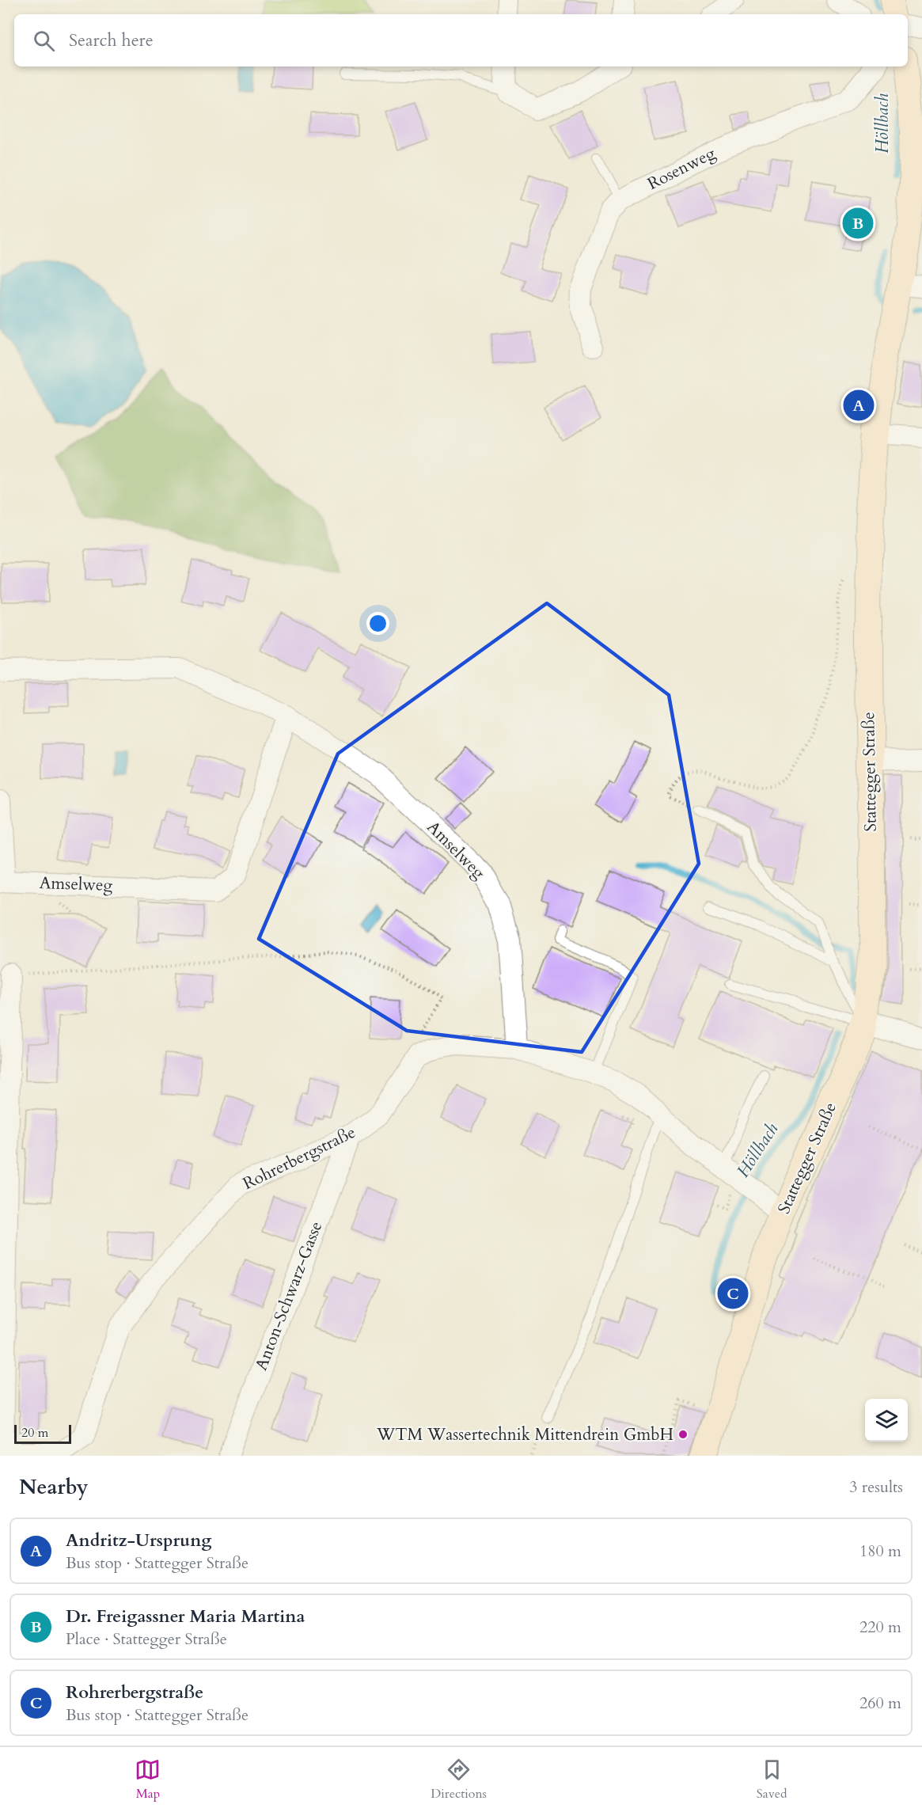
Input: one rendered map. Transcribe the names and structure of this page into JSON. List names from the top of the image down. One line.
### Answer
{"streets":{"main road":["Stattegger Straße"],"street":["Rosenweg","Amselweg","Rohrerbergstraße","Anton-Schwarz-Gasse"]},"crossings":[["Rohrerbergstraße","Anton-Schwarz-Gasse"]],"water":["Höllbach"],"places":["WTM Wassertechnik Mittendrein GmbH"],"scale_bar":"20 m","page":{"search":"Search here","pins":["B","A","C"],"scale":"20 m","heading":["Nearby","3 results"],"list":[{"mark":"A","name":"Andritz-Ursprung","note":"Bus stop · Stattegger Straße","value":"180 m"},{"mark":"B","name":"Dr. Freigassner Maria Martina","note":"Place · Stattegger Straße","value":"220 m"},{"mark":"C","name":"Rohrerbergstraße","note":"Bus stop · Stattegger Straße","value":"260 m"}],"nav":["Map","Directions","Saved"]}}
